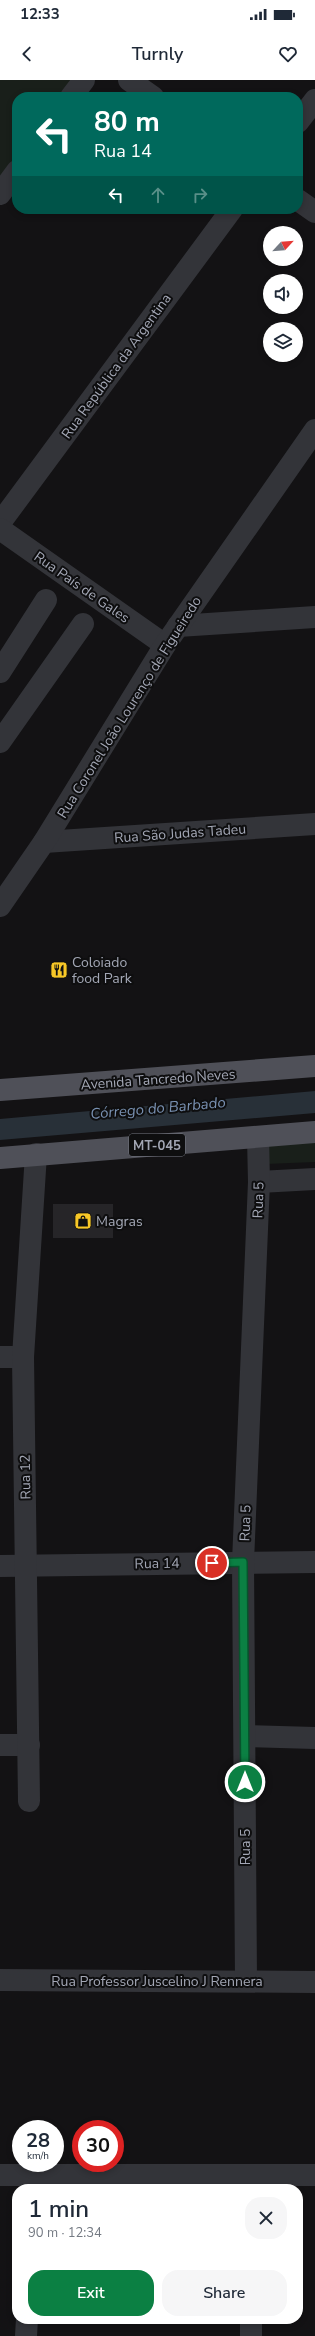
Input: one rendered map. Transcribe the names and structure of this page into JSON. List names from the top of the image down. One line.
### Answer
{"streets":{"main road":["Avenida Tancredo Neves","MT-045"],"street":["Rua República da Argentina","Rua País de Gales","Rua Coronel João Lourenço de Figueiredo","Rua São Judas Tadeu","Rua 5","Rua 12","Rua 14","Rua Professor Juscelino J Rennera"]},"crossings":[["Rua País de Gales","Rua Coronel João Lourenço de Figueiredo"],["Rua Coronel João Lourenço de Figueiredo","Rua São Judas Tadeu"],["MT-045","Rua 5"],["MT-045","Rua 12"],["Rua 5","Rua 14"],["Rua 5","Rua Professor Juscelino J Rennera"],["Rua 12","Rua 14"]],"water":["Córrego do Barbado"],"places":{"restaurant":["Coloiado food Park"],"shop":["Magras"]},"north":"top right","page":{"status":"12:33","header":"Turnly","turn":["80 m","Rua 14"],"speed":"28 km/h","limit":"30","heading":["1 min","90 m · 12:34"],"buttons":["Exit","Share"]}}
